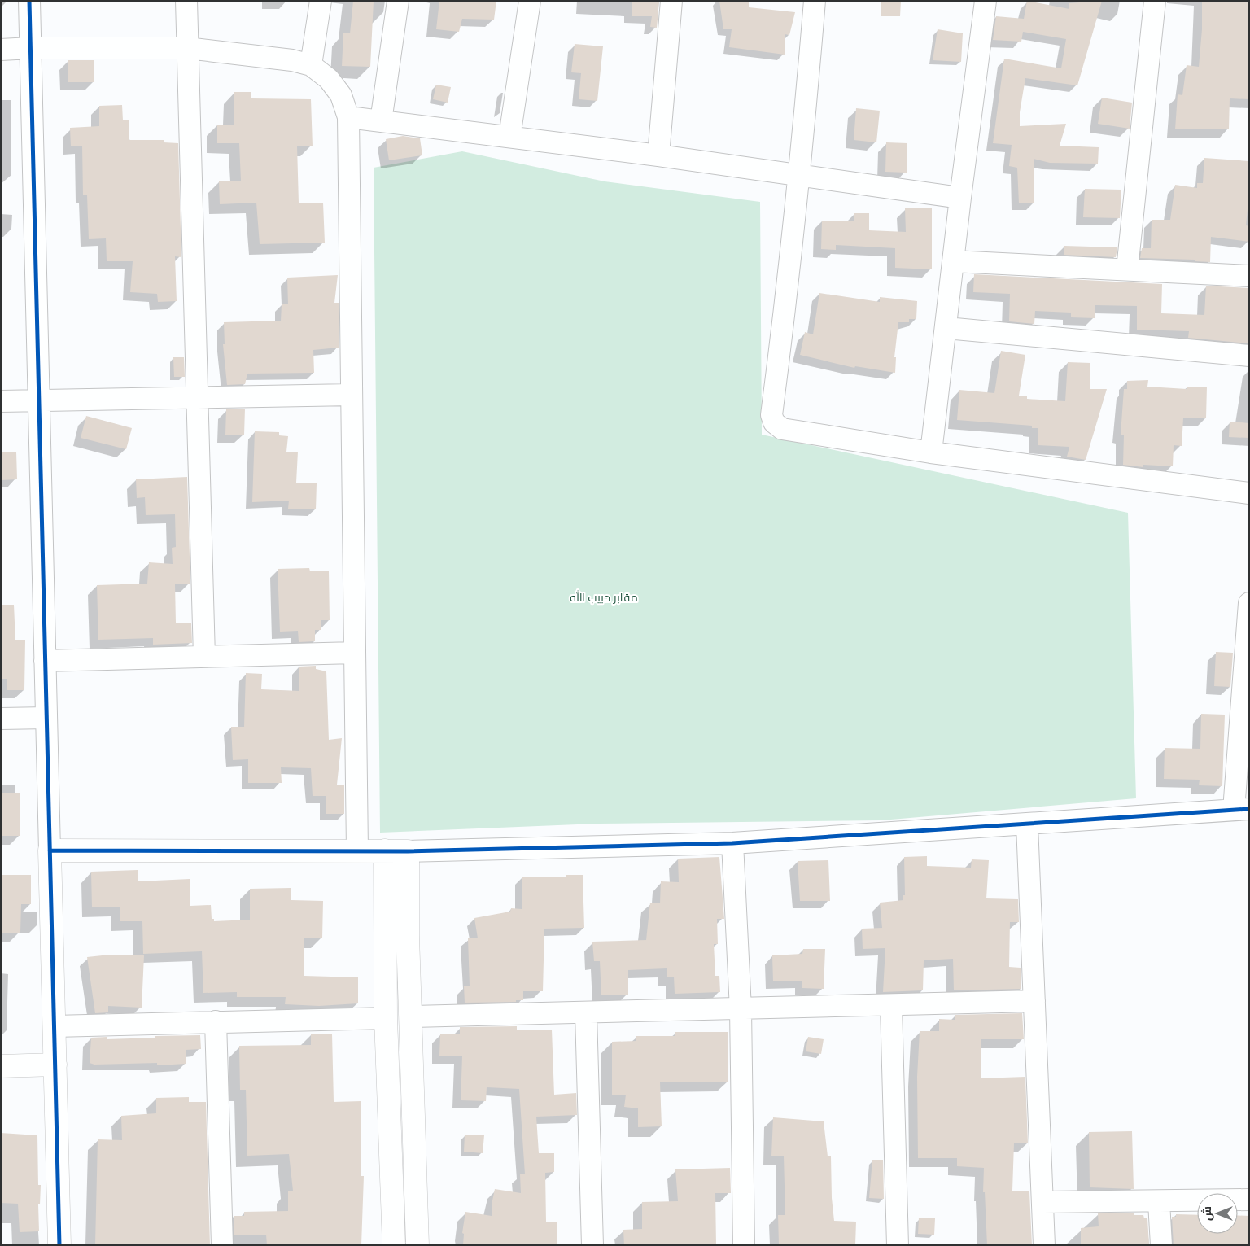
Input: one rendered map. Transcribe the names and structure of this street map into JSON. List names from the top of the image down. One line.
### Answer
{"parks":["مقابر حبيب الله"],"north":"left"}
